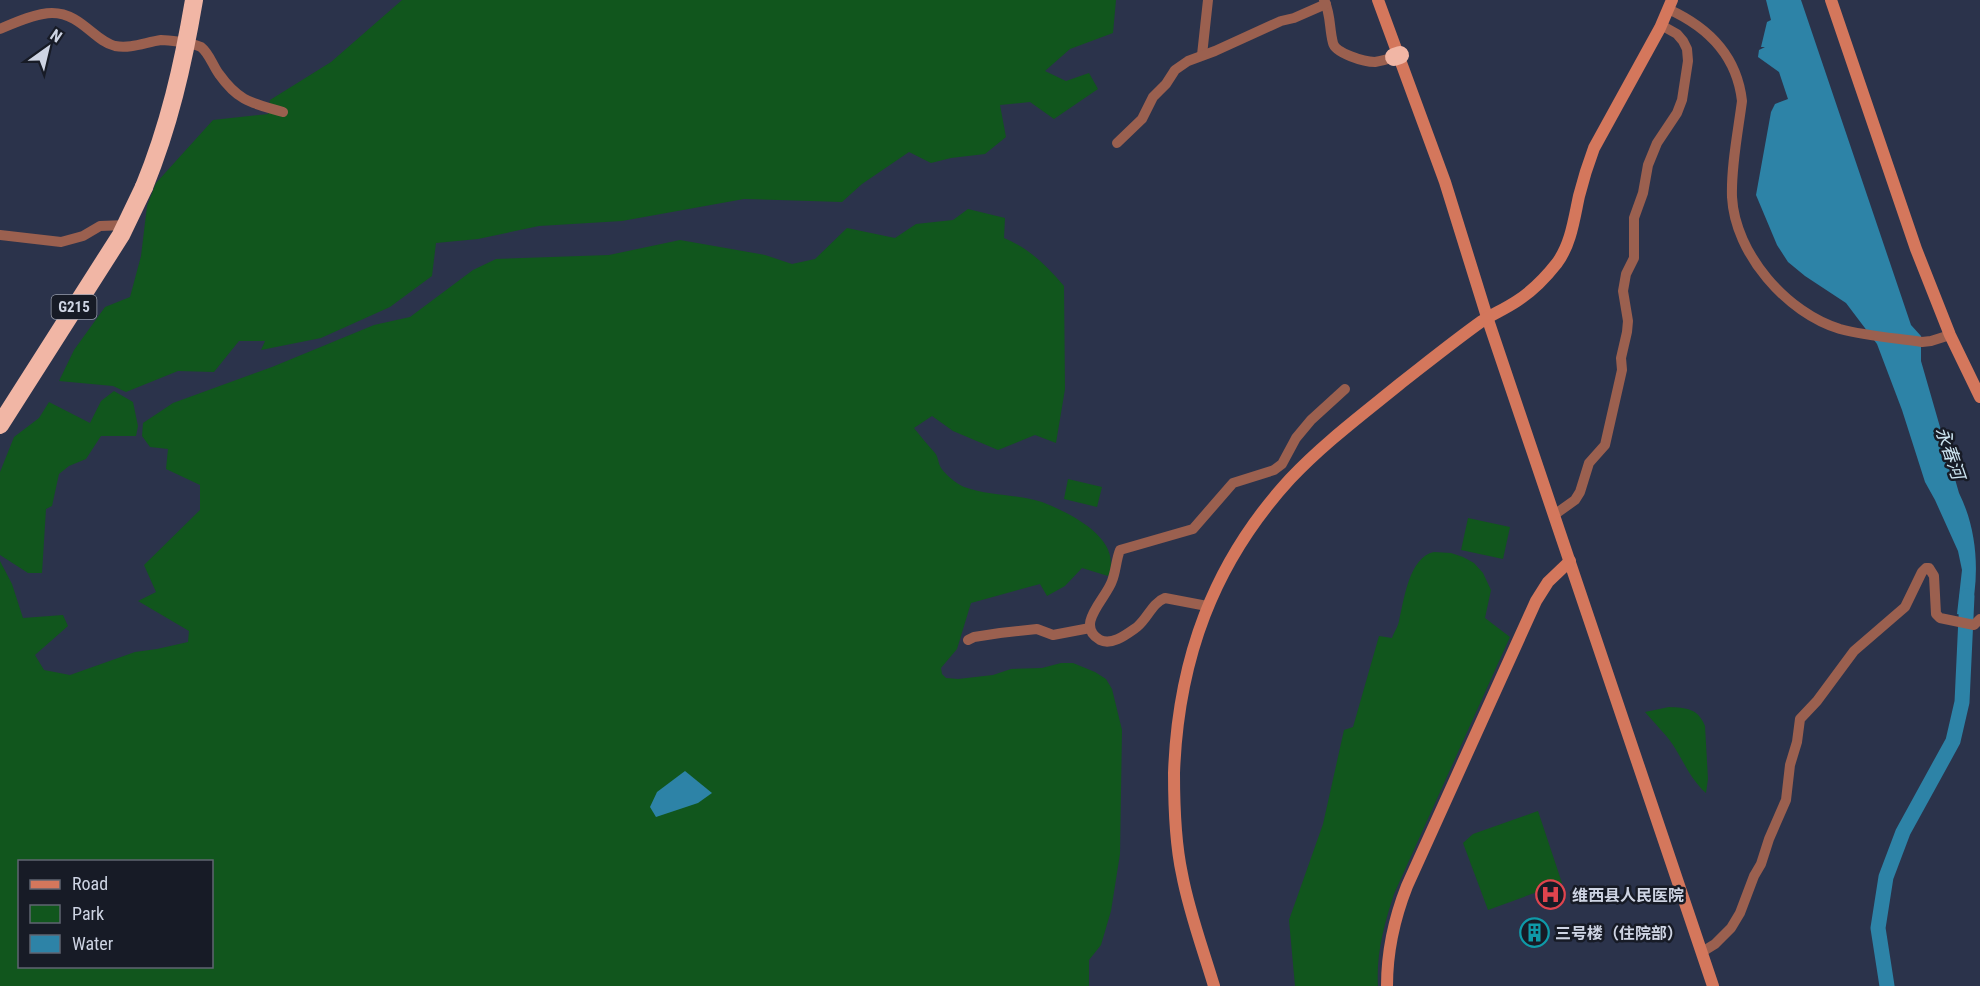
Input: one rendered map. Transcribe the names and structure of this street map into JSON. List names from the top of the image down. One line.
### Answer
{"streets":{"highway":["G215"]},"water":["永春河"],"places":{"hospital":["维西县人民医院"],"building":["三号楼（住院部）"]},"legend":["Road","Park","Water"],"north":"top right"}
